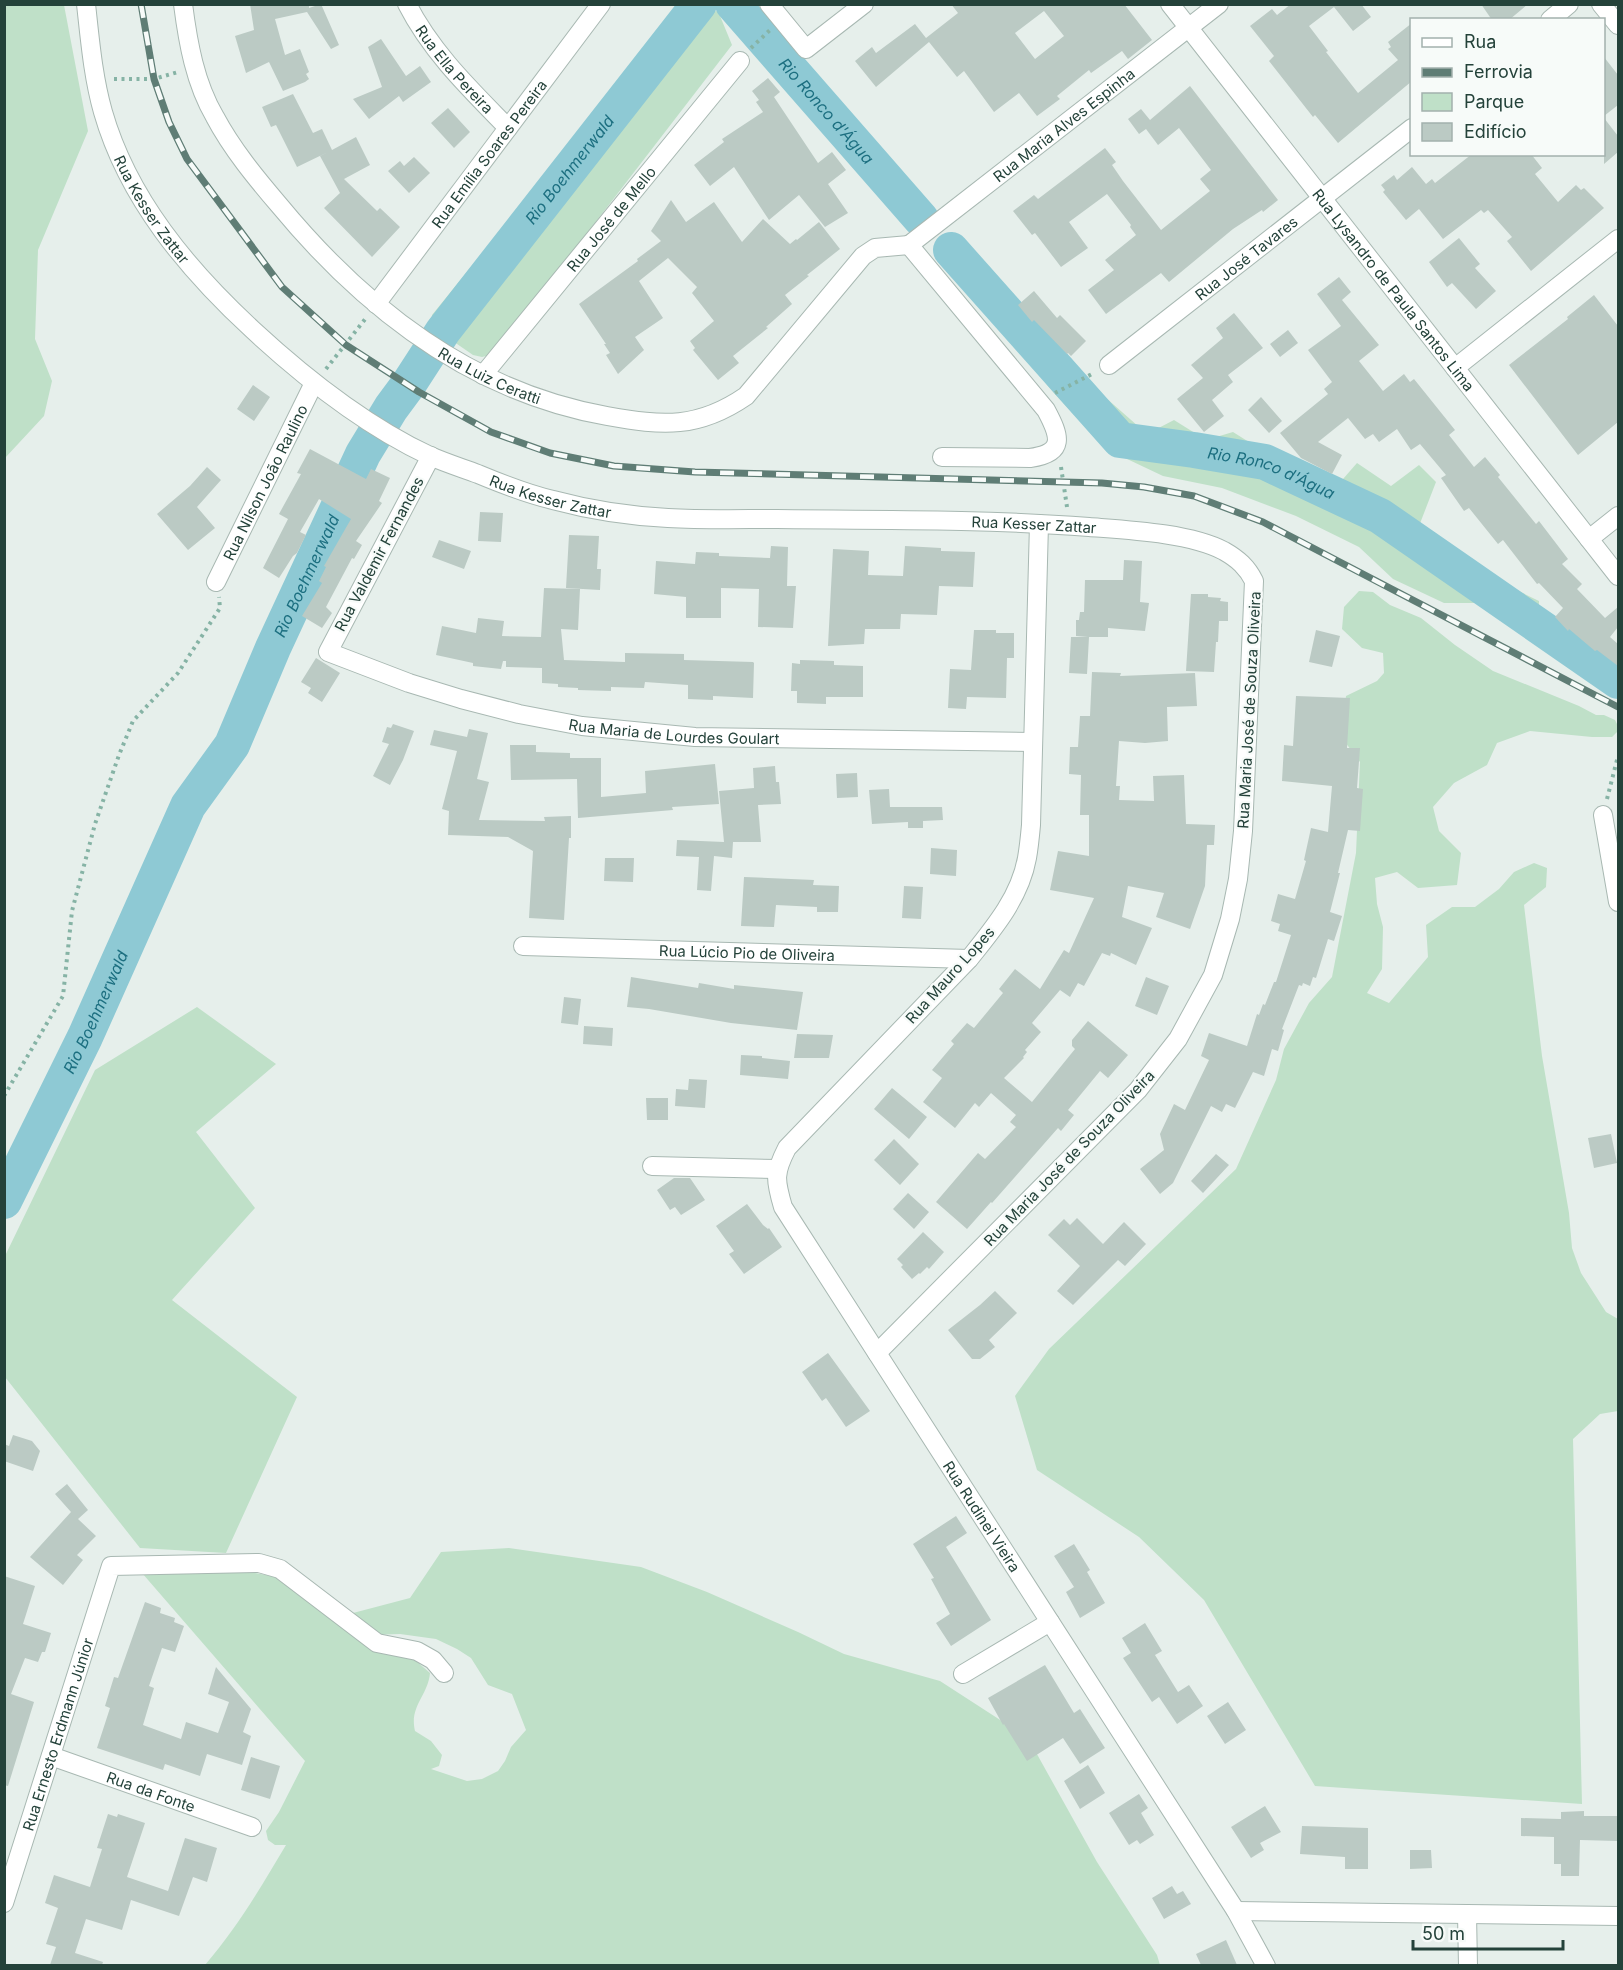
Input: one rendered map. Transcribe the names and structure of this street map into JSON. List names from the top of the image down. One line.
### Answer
{"streets":{"street":["Rua Ella Pereira","Rua Maria Alves Espinha","Rua Emília Soares Pereira","Rua Kesser Zattar","Rua José de Mello","Rua José Tavares","Rua Lysandro de Paula Santos Lima","Rua Luiz Ceratti","Rua Nilson João Raulino","Rua Valdemir Fernandes","Rua Maria José de Souza Oliveira","Rua Maria de Lourdes Goulart","Rua Lúcio Pio de Oliveira","Rua Mauro Lopes","Rua Rudinei Vieira","Rua Ernesto Erdmann Júnior","Rua da Fonte"]},"crossings":[["Rua Ella Pereira","Rua Emília Soares Pereira"],["Rua Maria Alves Espinha","Rua Lysandro de Paula Santos Lima"],["Rua Maria Alves Espinha","Rua Luiz Ceratti"],["Rua Emília Soares Pereira","Rua Luiz Ceratti"],["Rua Kesser Zattar","Rua Nilson João Raulino"],["Rua Kesser Zattar","Rua Valdemir Fernandes"],["Rua Kesser Zattar","Rua Maria José de Souza Oliveira"],["Rua Kesser Zattar","Rua Mauro Lopes"],["Rua José de Mello","Rua Luiz Ceratti"],["Rua José Tavares","Rua Lysandro de Paula Santos Lima"],["Rua Valdemir Fernandes","Rua Maria de Lourdes Goulart"],["Rua Maria José de Souza Oliveira","Rua Rudinei Vieira"],["Rua Maria de Lourdes Goulart","Rua Mauro Lopes"],["Rua Lúcio Pio de Oliveira","Rua Mauro Lopes"],["Rua Mauro Lopes","Rua Rudinei Vieira"],["Rua Ernesto Erdmann Júnior","Rua da Fonte"]],"water":["Rio Ronco d'Água","Rio Boehmerwald"],"legend":["Rua","Ferrovia","Parque","Edifício"],"scale_bar":"50 m"}
